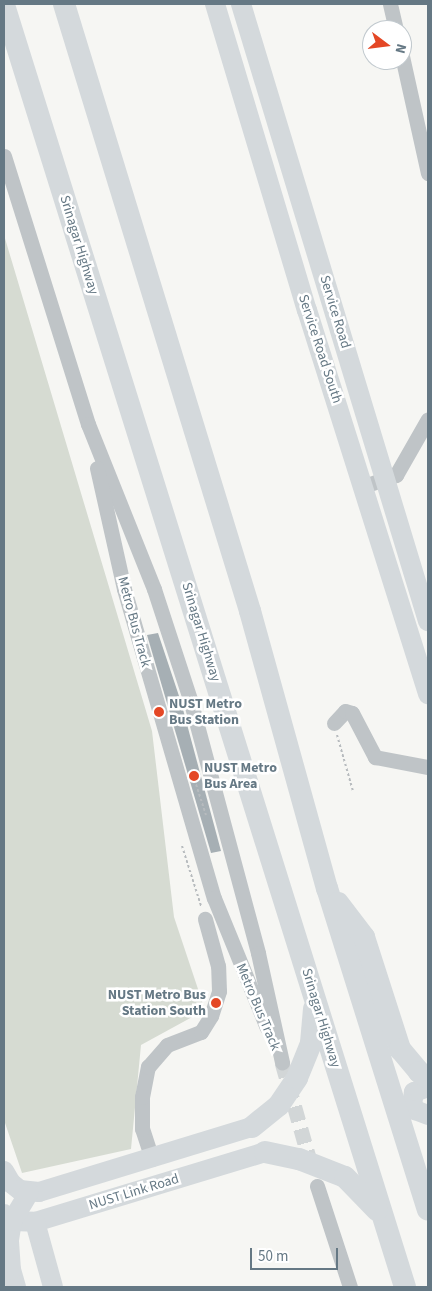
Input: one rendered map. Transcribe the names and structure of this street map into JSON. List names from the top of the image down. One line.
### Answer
{"streets":{"highway":["Srinagar Highway"],"main road":["Service Road","Service Road South","NUST Link Road"],"street":["Metro Bus Track"]},"places":["NUST Metro Bus Station","NUST Metro Bus Area","NUST Metro Bus Station South"],"scale_bar":"50 m","north":"right"}
